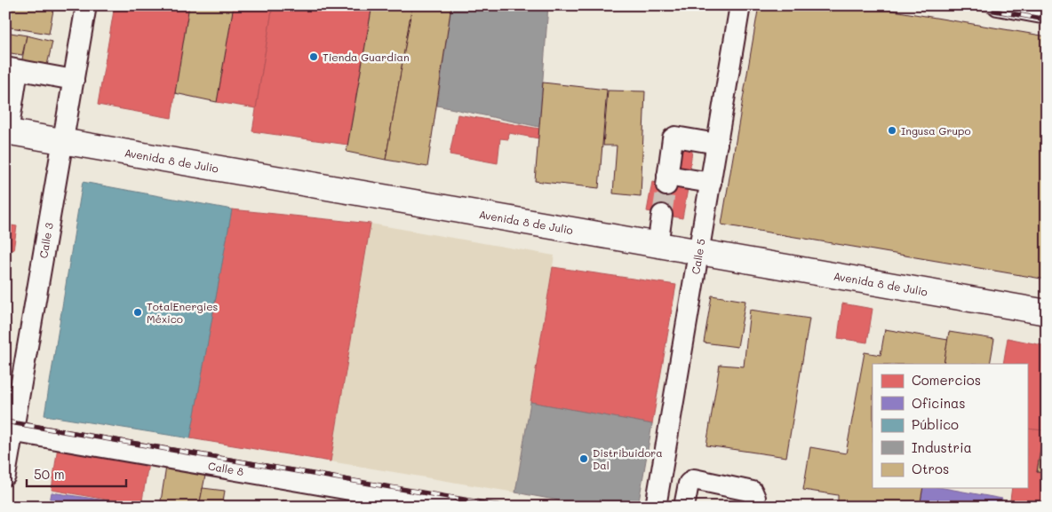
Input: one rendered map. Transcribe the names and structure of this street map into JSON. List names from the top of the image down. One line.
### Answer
{"streets":{"main road":["Avenida 8 de Julio"],"street":["Calle 3","Calle 5","Calle 8"]},"crossings":[["Avenida 8 de Julio","Calle 3"],["Avenida 8 de Julio","Calle 5"],["Calle 3","Calle 8"]],"places":["Tienda Guardian","Ingusa Grupo","TotalEnergies México","Distribuidora Dal"],"legend":["Comercios","Oficinas","Público","Industria","Otros"],"scale_bar":"50 m"}
